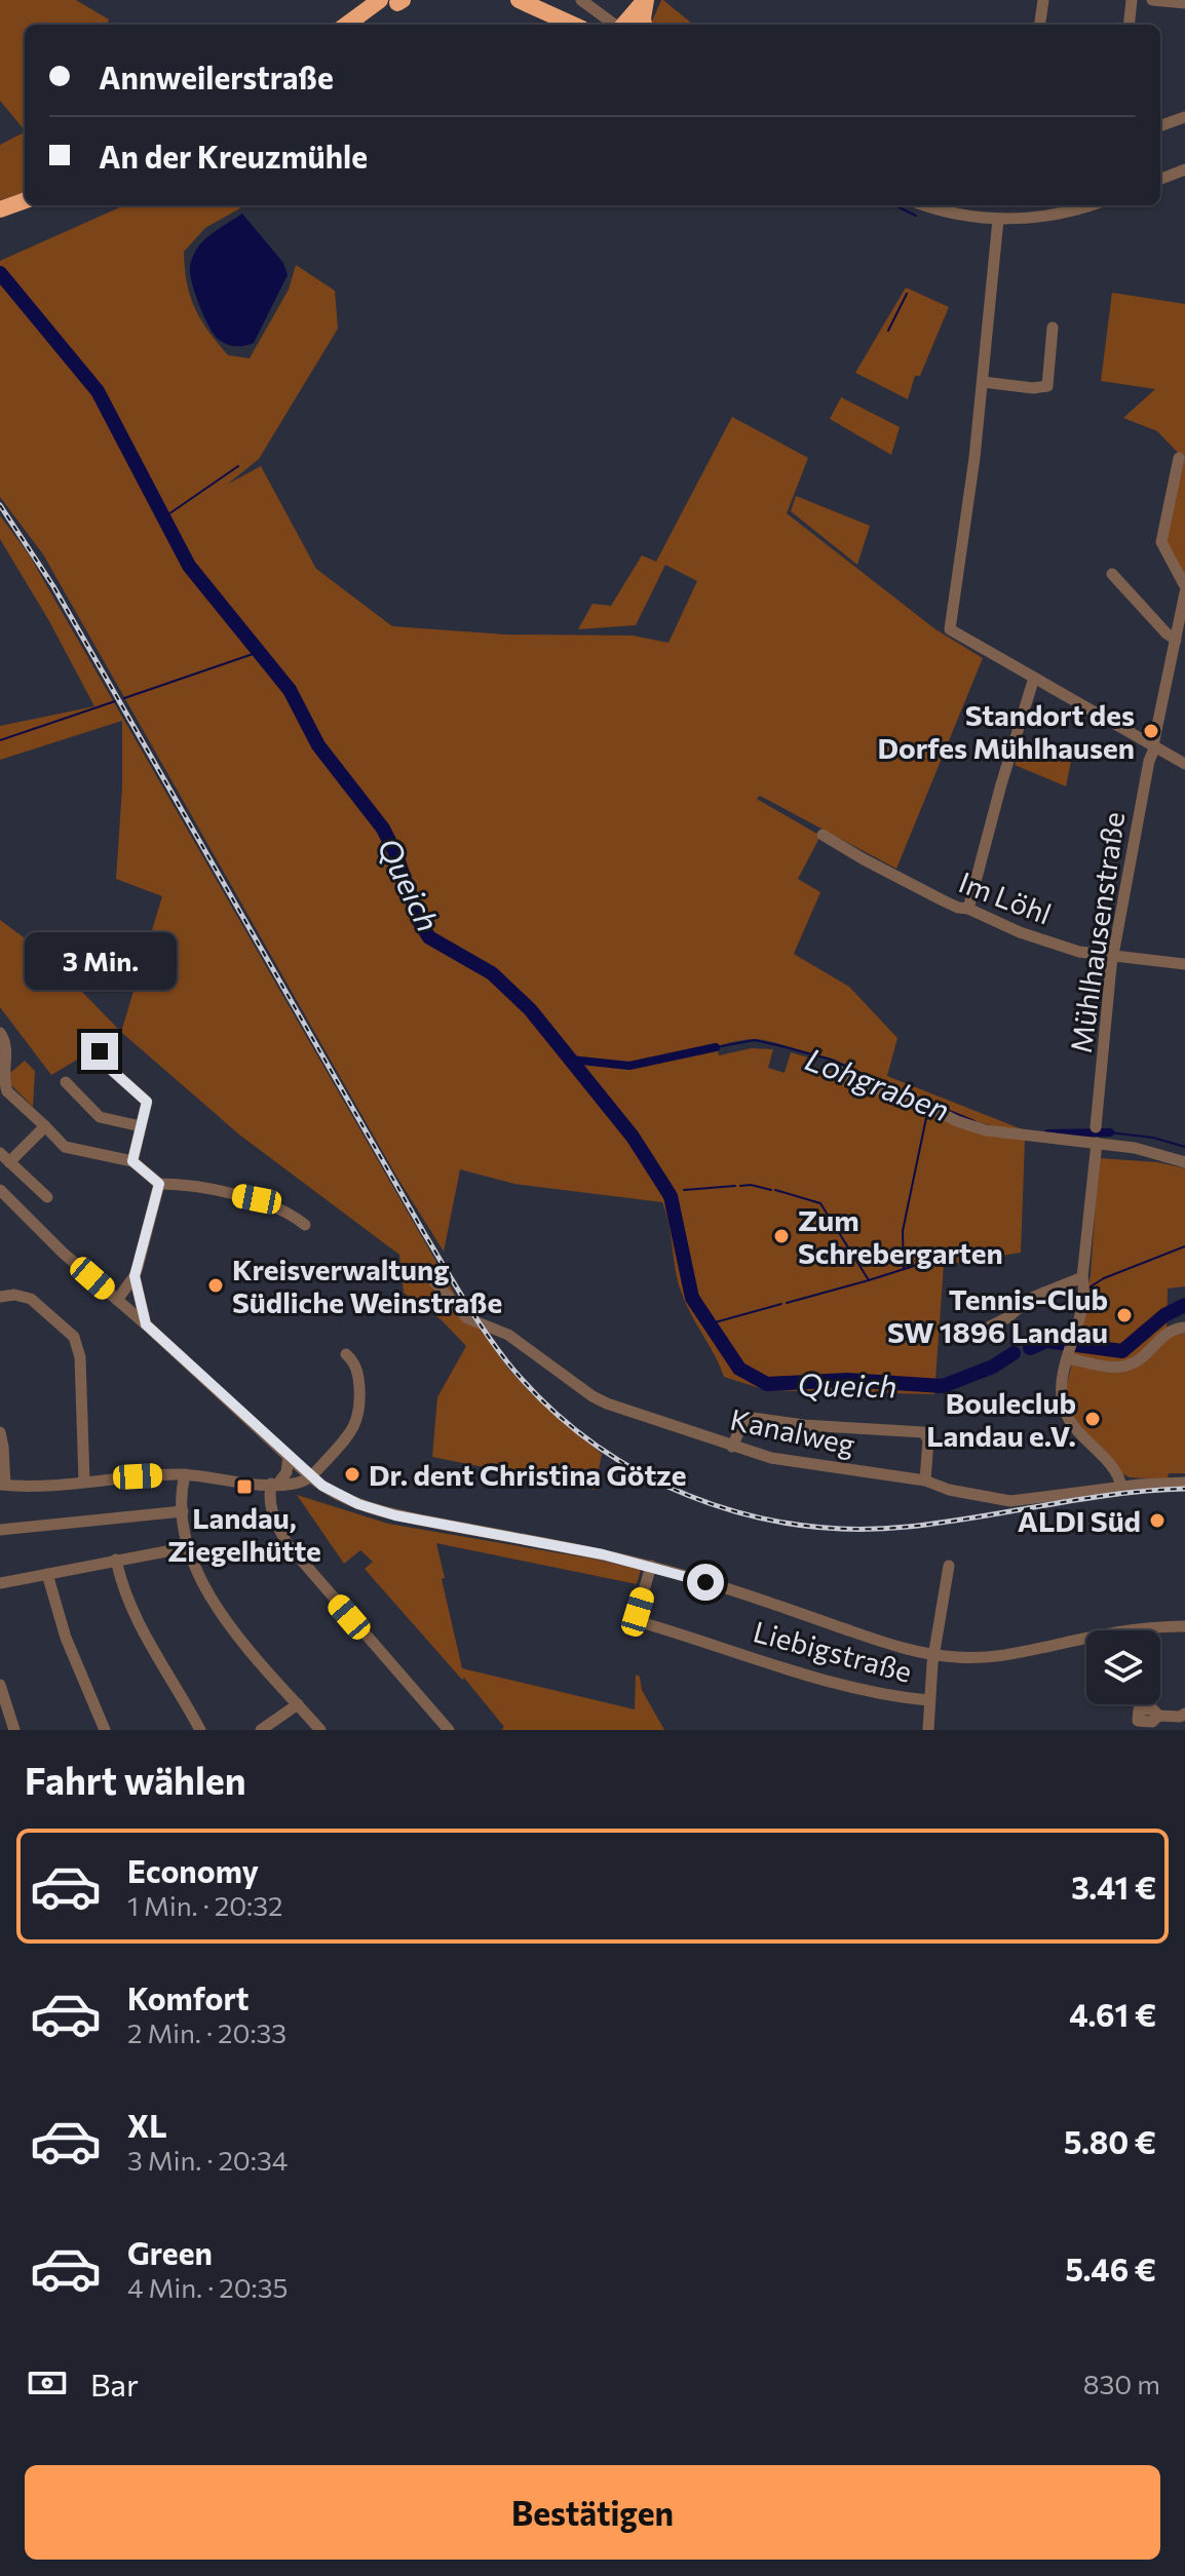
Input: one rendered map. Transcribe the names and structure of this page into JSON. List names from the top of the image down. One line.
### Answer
{"streets":{"street":["Im Löhl","Mühlhausenstraße","Kanalweg","Liebigstraße"]},"crossings":[["Im Löhl","Mühlhausenstraße"]],"water":["Queich","Lohgraben"],"places":{"other":["Standort des Dorfes Mühlhausen","Zum Schrebergarten","Kreisverwaltung Südliche Weinstraße","Tennis-Club SW 1896 Landau","Bouleclub Landau e.V.","Dr. dent Christina Götze","ALDI Süd"],"transit":["Landau, Ziegelhütte"]},"page":{"banner":["Annweilerstraße","An der Kreuzmühle"],"bubble":"3 Min.","heading":"Fahrt wählen","list":[{"name":"Economy","note":"1 Min. · 20:32","value":"3.41 €"},{"name":"Komfort","note":"2 Min. · 20:33","value":"4.61 €"},{"name":"XL","note":"3 Min. · 20:34","value":"5.80 €"},{"name":"Green","note":"4 Min. · 20:35","value":"5.46 €"}],"pay":["Bar","830 m"],"buttons":"Bestätigen"}}
